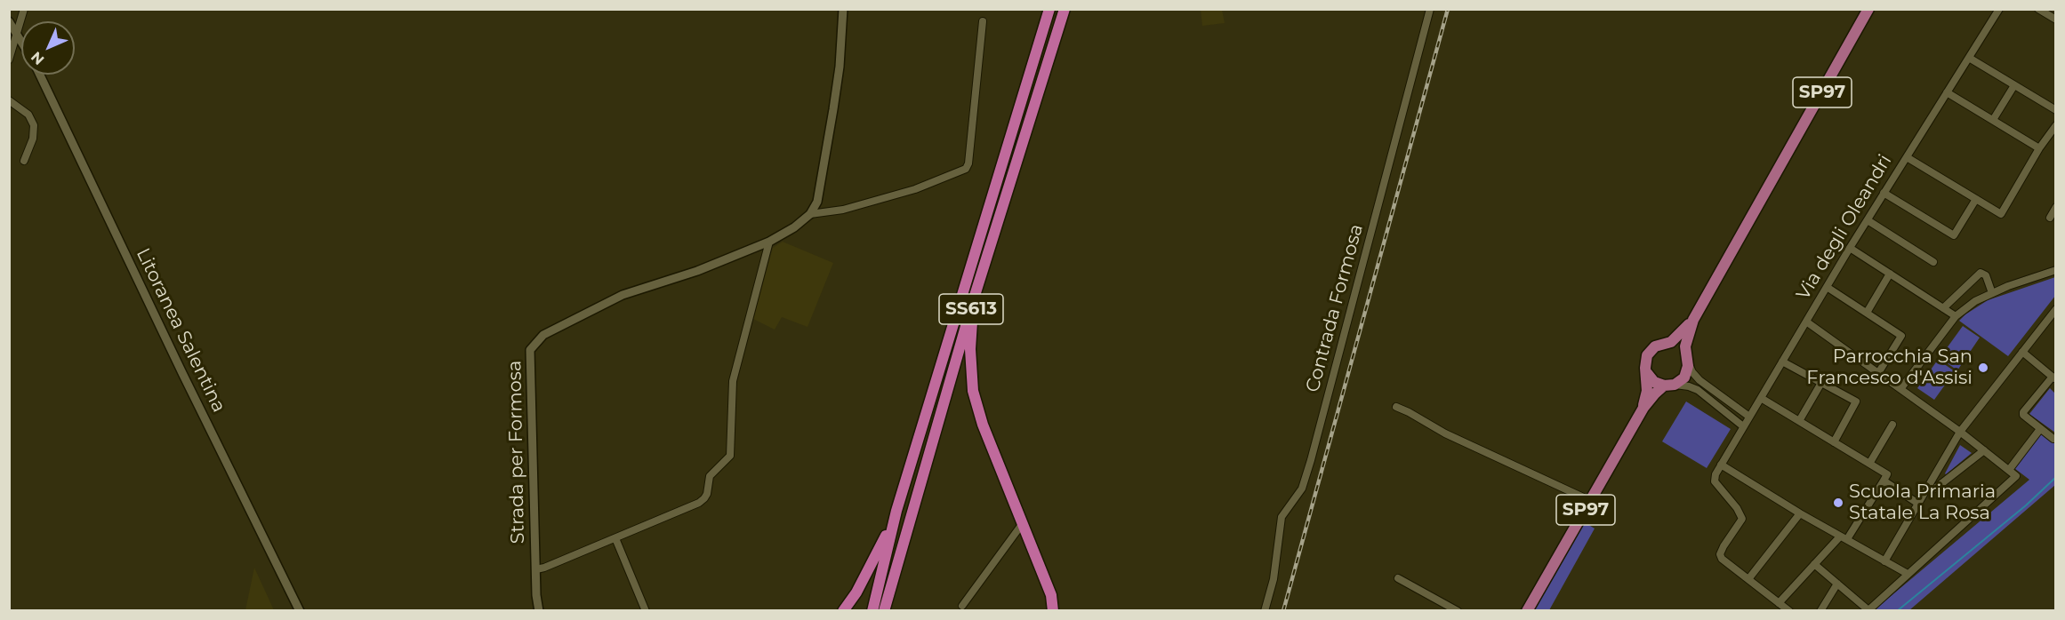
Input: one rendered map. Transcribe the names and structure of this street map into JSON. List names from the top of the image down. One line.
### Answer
{"streets":{"highway":["SS613"],"main road":["SP97"],"street":["Via degli Oleandri","Contrada Formosa","Litoranea Salentina","Strada per Formosa"]},"places":["Parrocchia San Francesco d'Assisi","Scuola Primaria Statale La Rosa"],"north":"bottom left"}
